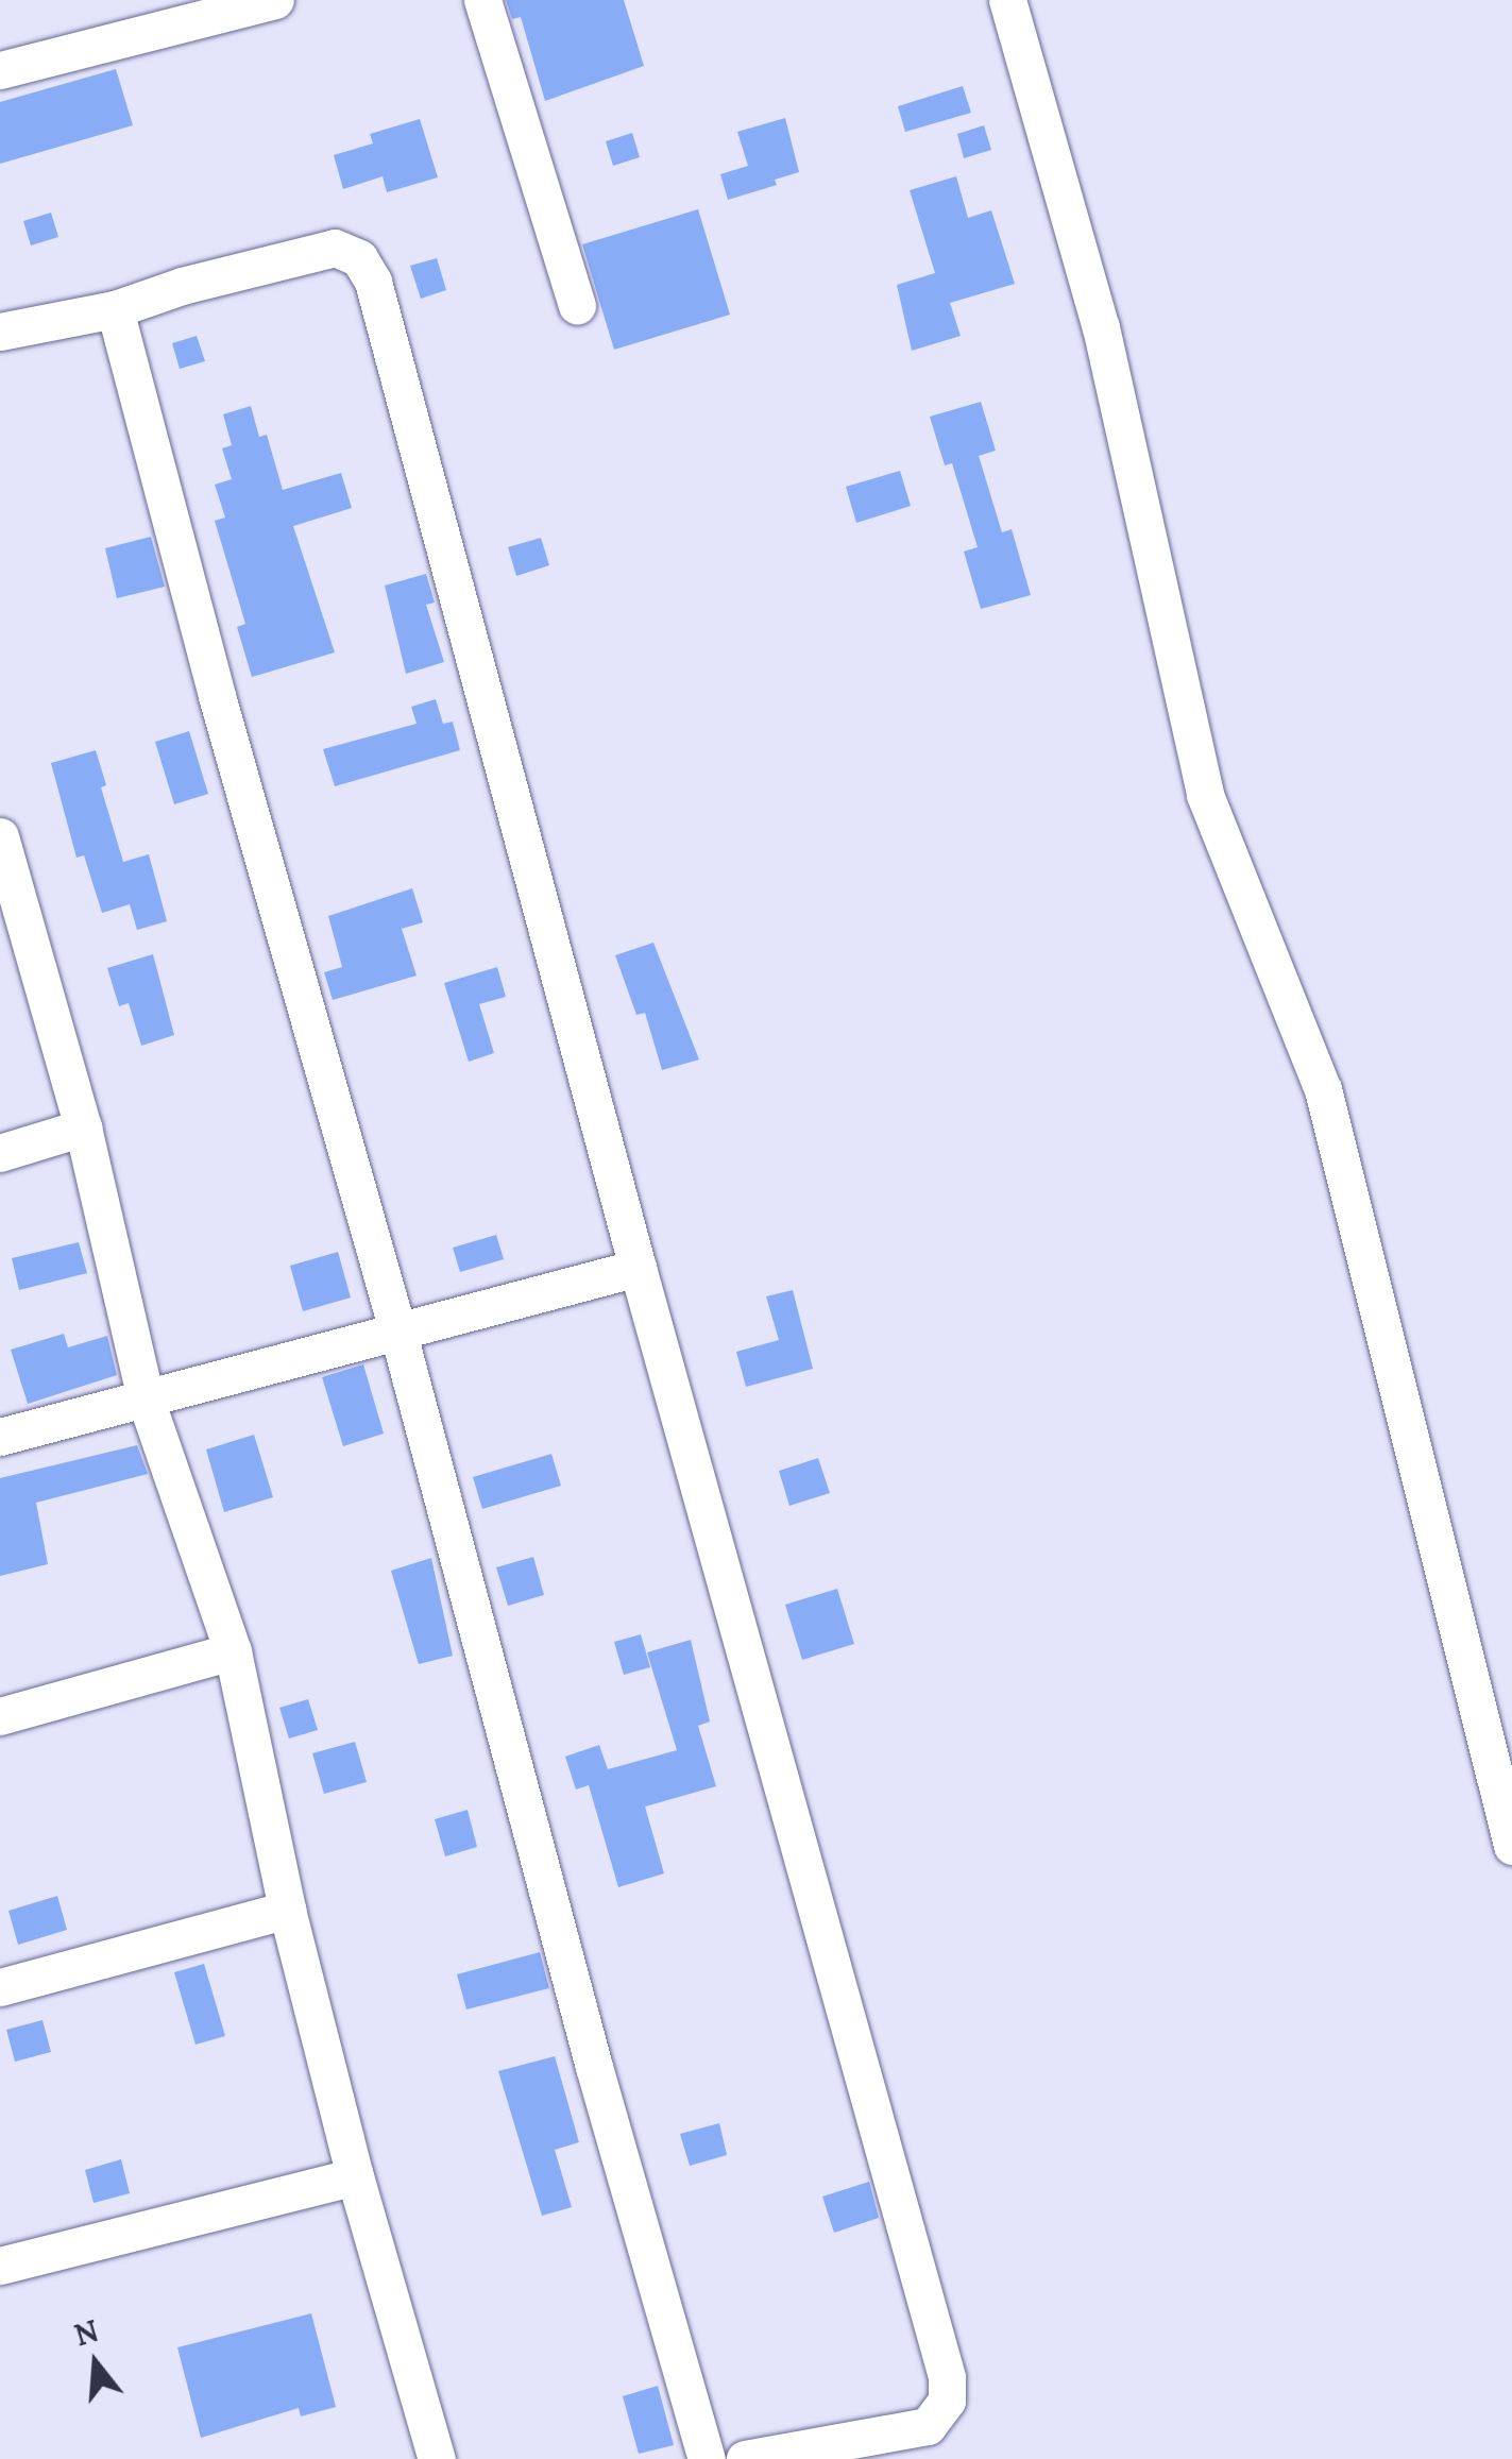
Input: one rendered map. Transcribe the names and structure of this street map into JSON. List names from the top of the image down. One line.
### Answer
{"north":"top"}
